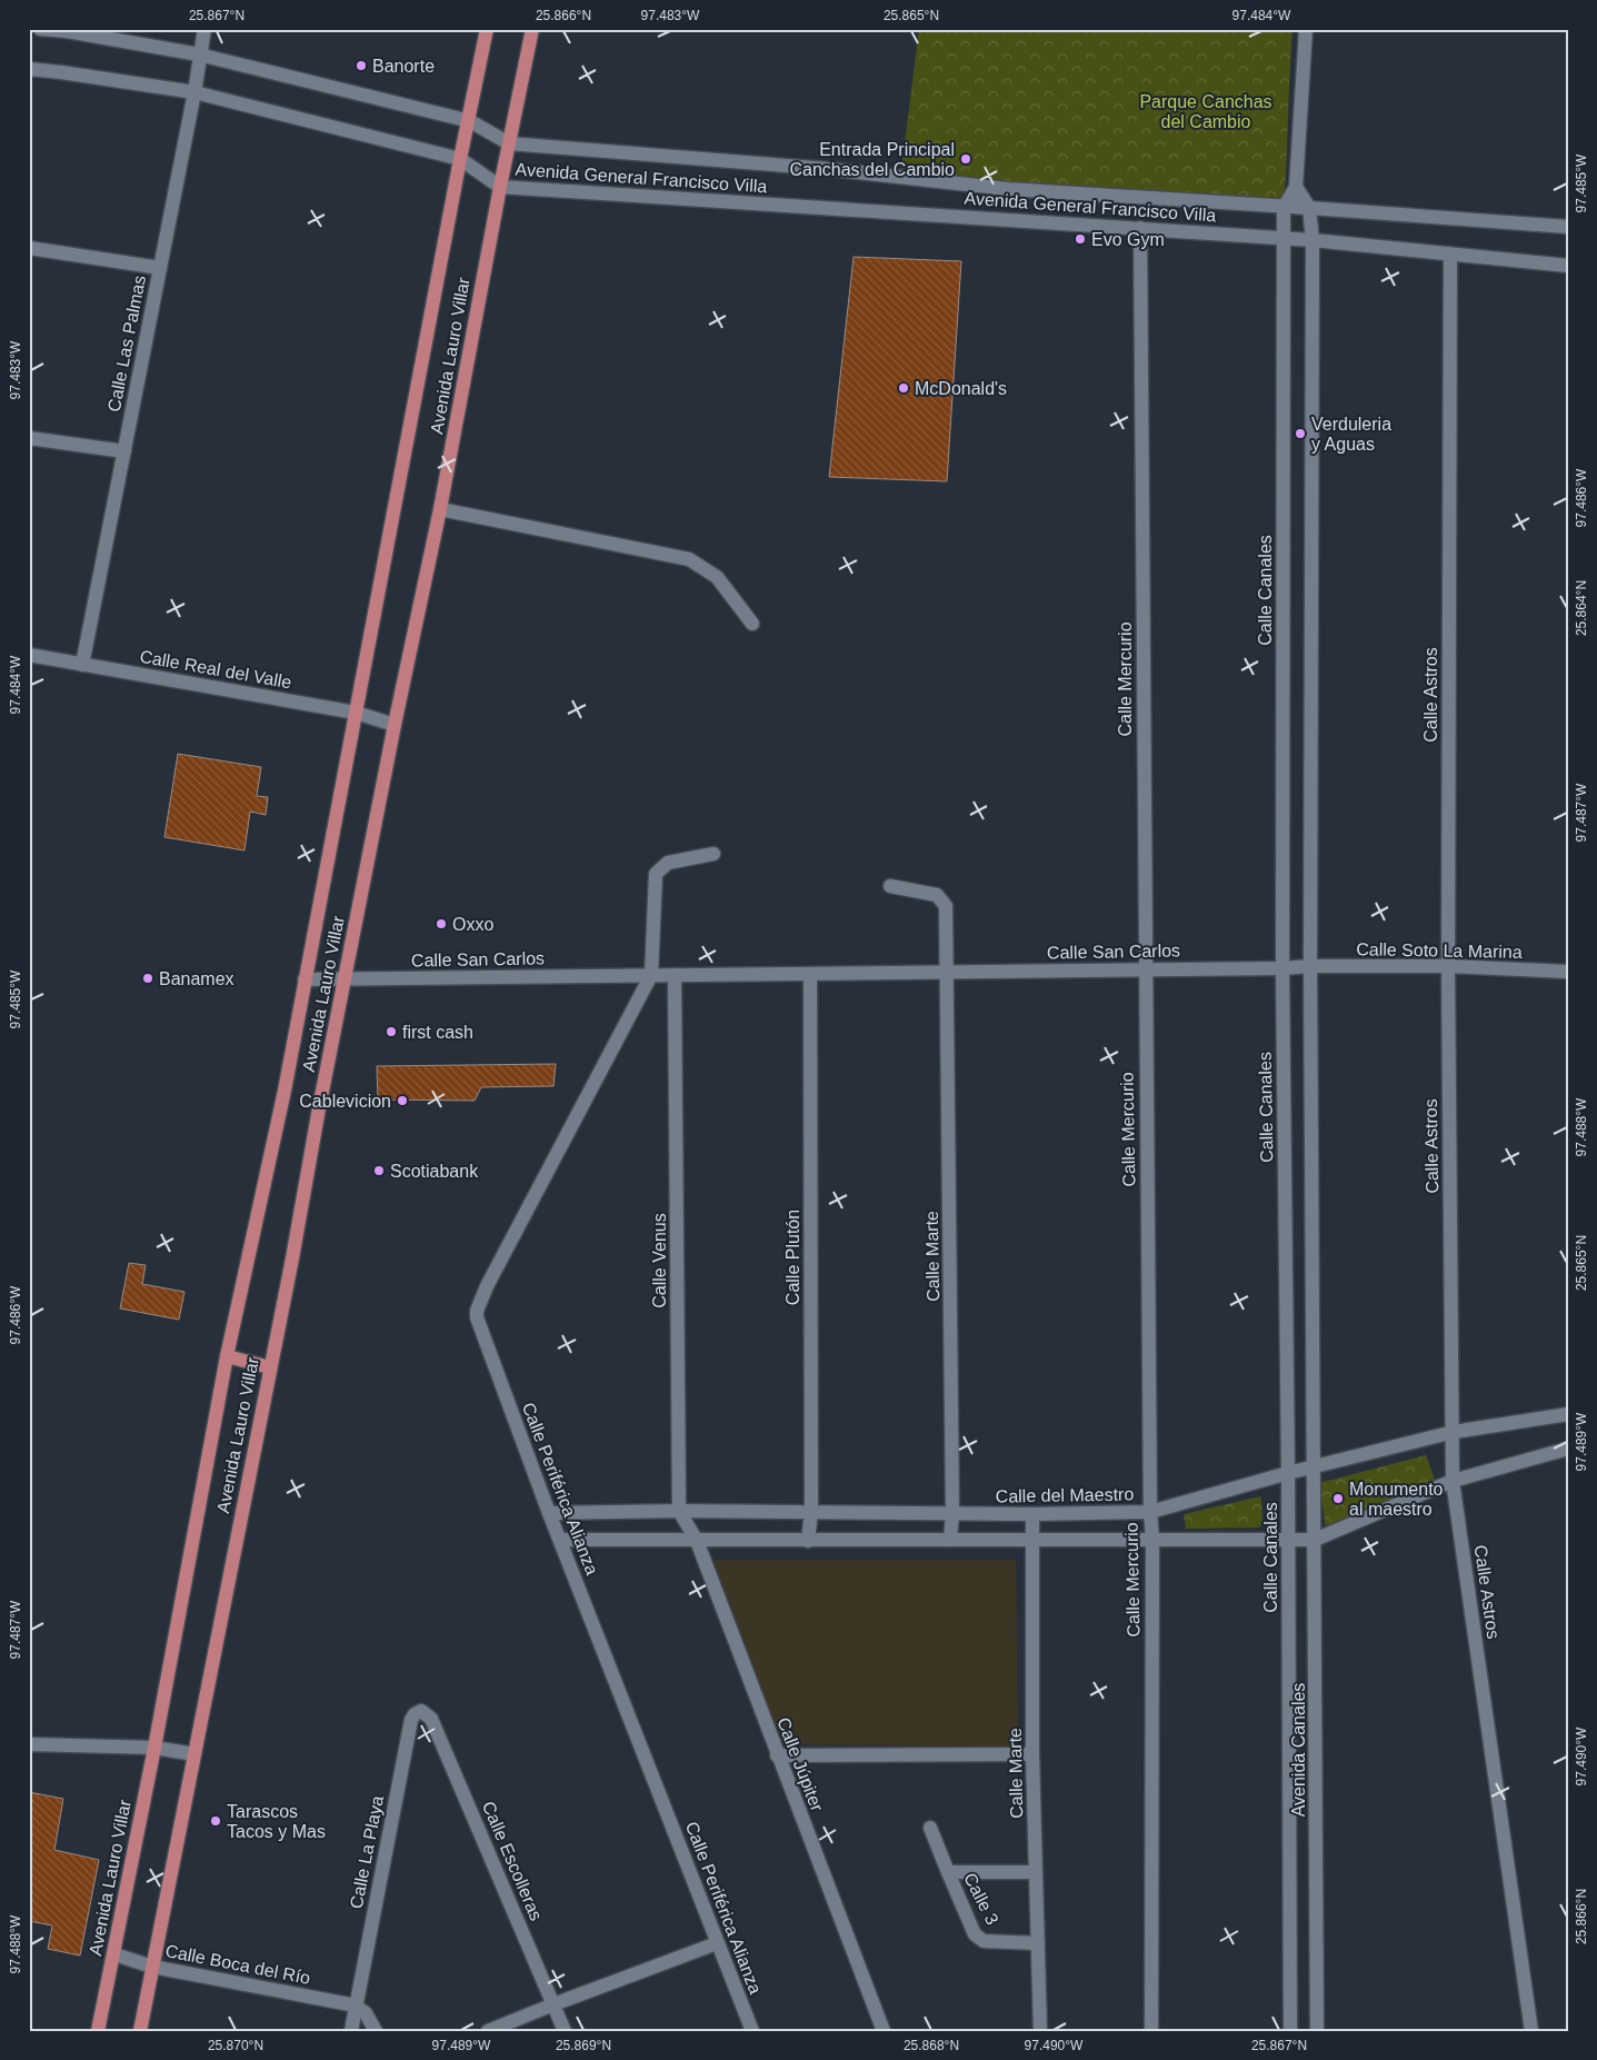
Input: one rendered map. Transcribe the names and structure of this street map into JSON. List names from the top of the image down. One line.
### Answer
{"streets":{"main road":["Avenida Lauro Villar"],"street":["Avenida General Francisco Villa","Calle Las Palmas","Calle Canales","Calle Real del Valle","Calle Mercurio","Calle Astros","Calle Soto La Marina","Calle San Carlos","Calle Marte","Calle Plutón","Calle Venus","Calle Periférica Alianza","Calle del Maestro","Avenida Canales","Calle Júpiter","Calle La Playa","Calle Escolleras","Calle 3","Calle Boca del Río"]},"crossings":[["Avenida General Francisco Villa","Calle Las Palmas"],["Avenida General Francisco Villa","Avenida Lauro Villar"],["Avenida General Francisco Villa","Calle Canales"],["Avenida General Francisco Villa","Calle Mercurio"],["Avenida General Francisco Villa","Calle Astros"],["Calle Las Palmas","Calle Real del Valle"],["Avenida Lauro Villar","Calle Real del Valle"],["Avenida Lauro Villar","Calle San Carlos"],["Avenida Lauro Villar","Calle Boca del Río"],["Calle Canales","Calle Soto La Marina"],["Calle Canales","Calle San Carlos"],["Calle Canales","Calle del Maestro"],["Calle Mercurio","Calle San Carlos"],["Calle Mercurio","Calle del Maestro"],["Calle Astros","Calle Soto La Marina"],["Calle Astros","Calle del Maestro"],["Calle Soto La Marina","Calle San Carlos"],["Calle San Carlos","Calle Marte"],["Calle San Carlos","Calle Plutón"],["Calle San Carlos","Calle Venus"],["Calle San Carlos","Calle Periférica Alianza"],["Calle Marte","Calle del Maestro"],["Calle Marte","Calle 3"],["Calle Plutón","Calle del Maestro"],["Calle Venus","Calle del Maestro"],["Calle Periférica Alianza","Calle del Maestro"],["Calle del Maestro","Avenida Canales"],["Calle La Playa","Calle Escolleras"],["Calle La Playa","Calle Boca del Río"]],"parks":["Parque Canchas del Cambio"],"places":["Banorte","Entrada Principal Canchas del Cambio","Evo Gym","McDonald's","Verduleria y Aguas","Oxxo","Banamex","first cash","Cablevicion","Scotiabank","Monumento al maestro","Tarascos Tacos y Mas"],"coordinates":["25.867°N","25.866°N","97.483°W","25.865°N","97.484°W","97.485°W","97.486°W","25.864°N","97.487°W","97.488°W","97.489°W","97.490°W","25.870°N","25.869°N","25.868°N"]}
